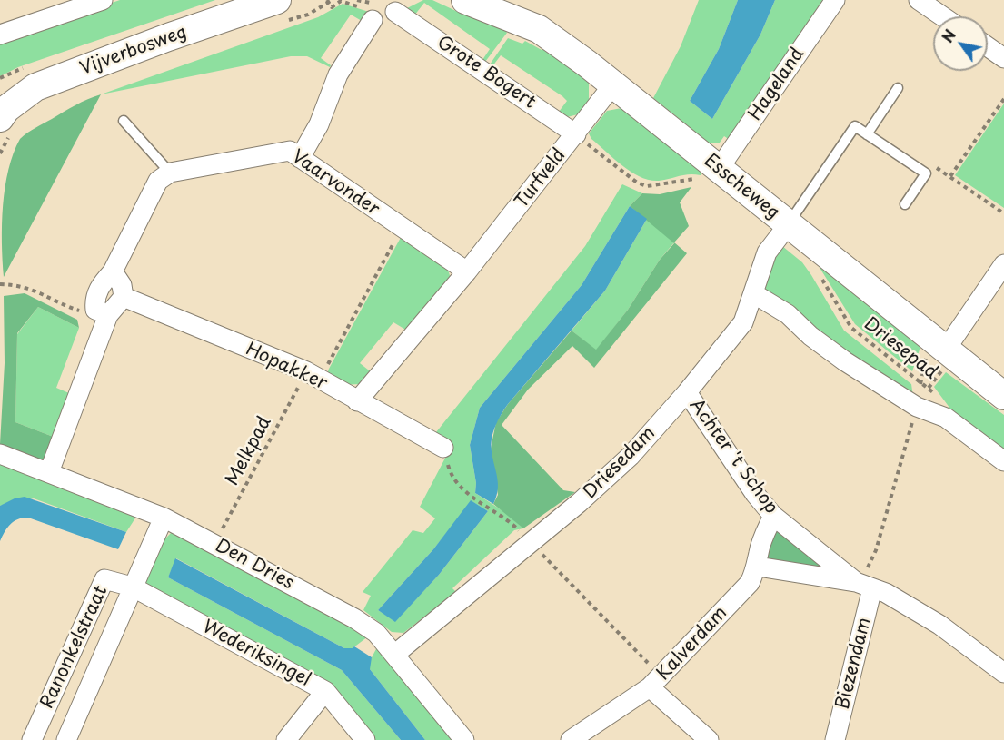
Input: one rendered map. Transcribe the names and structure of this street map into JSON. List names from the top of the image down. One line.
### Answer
{"streets":{"street":["Vijverbosweg","Grote Bogert","Hageland","Turfveld","Vaarvonder","Esscheweg","Hopakker","Achter 't Schop","Driesedam","Den Dries","Kalverdam","Ranonkelstraat","Wederiksingel","Biezendam"],"path":["Driesepad","Melkpad"]},"crossings":[["Grote Bogert","Turfveld"],["Hageland","Esscheweg"],["Turfveld","Esscheweg"],["Turfveld","Hopakker"],["Vaarvonder","Melkpad"],["Esscheweg","Driesedam"],["Hopakker","Melkpad"],["Melkpad","Den Dries"],["Achter 't Schop","Driesedam"],["Achter 't Schop","Kalverdam"],["Achter 't Schop","Biezendam"],["Driesedam","Den Dries"],["Den Dries","Ranonkelstraat"],["Ranonkelstraat","Wederiksingel"]],"north":"top left"}
